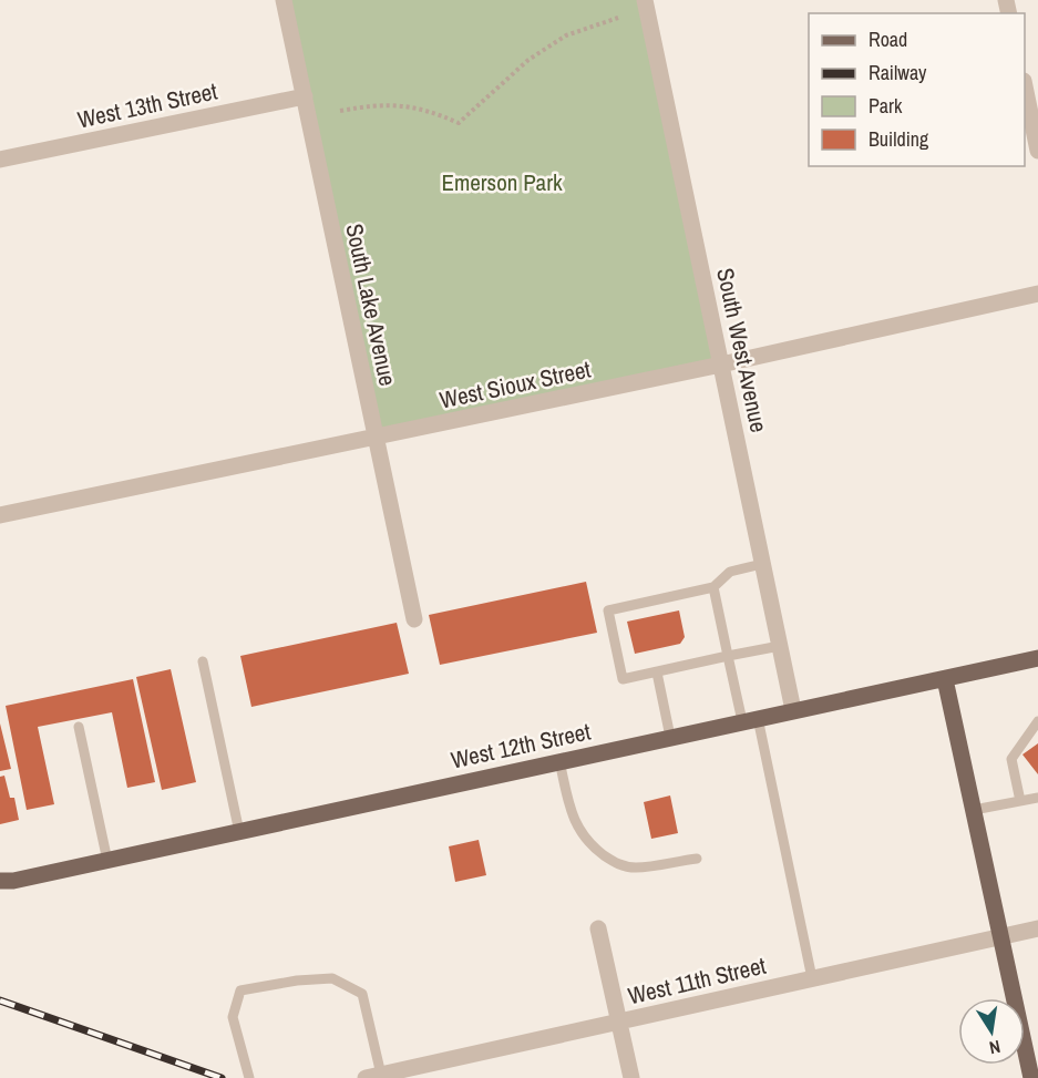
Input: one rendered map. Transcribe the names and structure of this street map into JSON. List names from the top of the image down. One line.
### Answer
{"streets":{"main road":["West 12th Street"],"street":["West 13th Street","South Lake Avenue","South West Avenue","West Sioux Street","West 11th Street"]},"crossings":[["West 13th Street","South Lake Avenue"],["South Lake Avenue","West Sioux Street"],["South West Avenue","West Sioux Street"],["South West Avenue","West 12th Street"]],"parks":["Emerson Park"],"legend":["Road","Railway","Park","Building"],"north":"bottom"}
